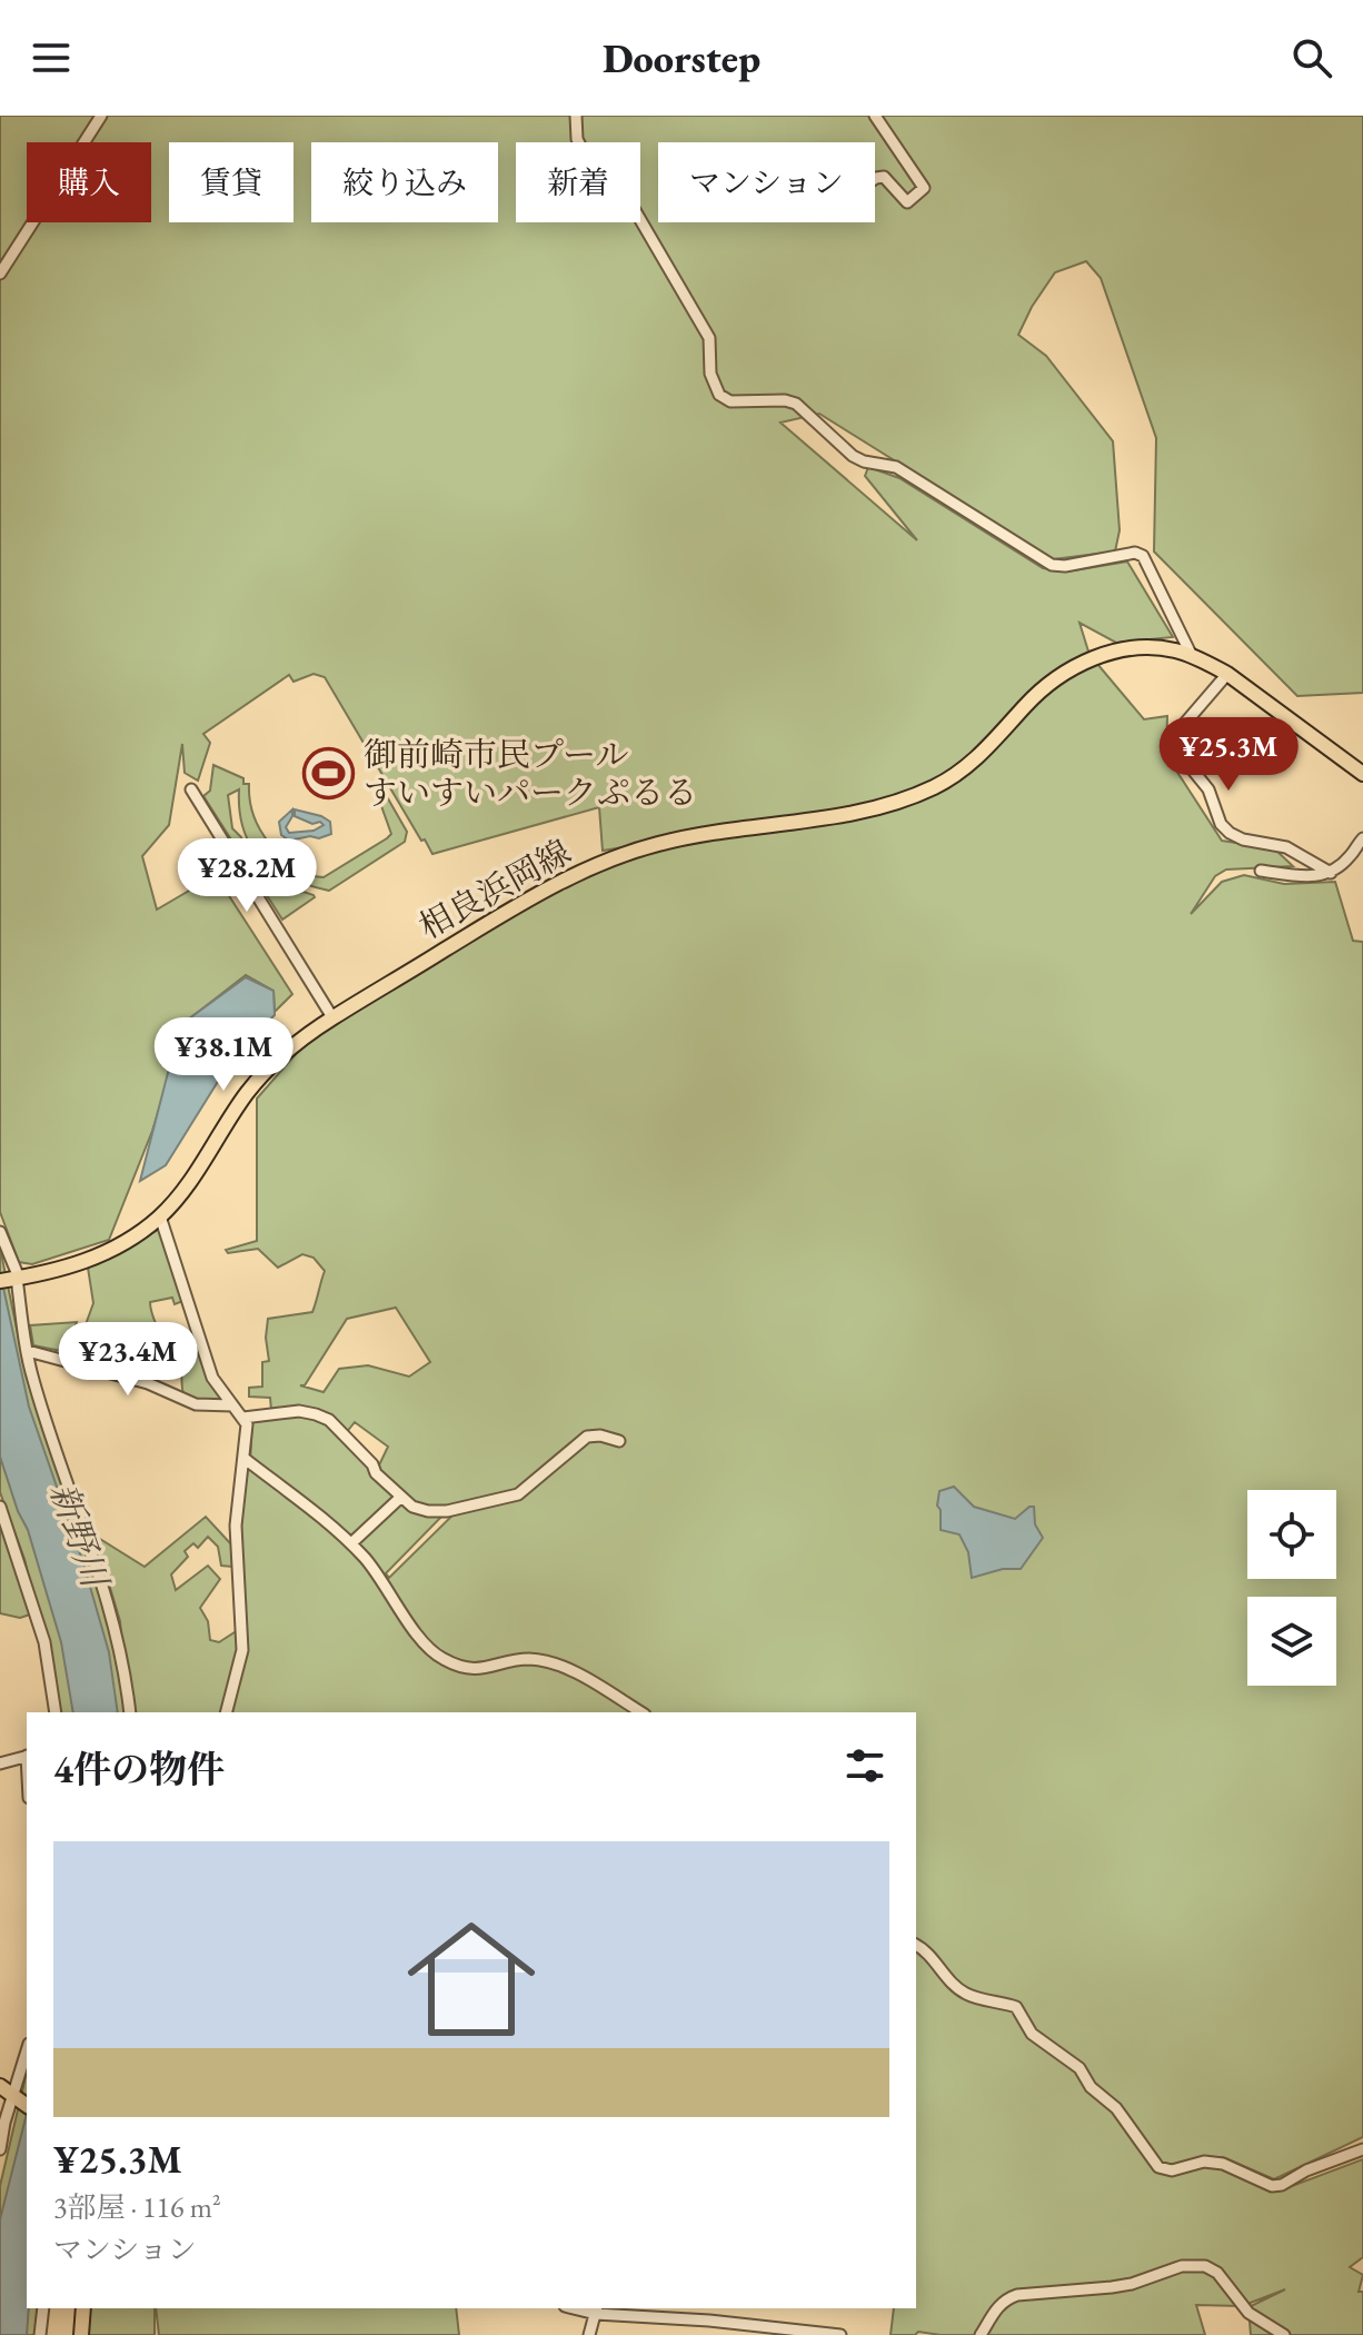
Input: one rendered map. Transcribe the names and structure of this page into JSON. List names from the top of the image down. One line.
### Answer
{"streets":{"main road":["相良浜岡線"]},"water":["新野川"],"places":{"sports":["御前崎市民プール すいすいパークぷるる"]},"page":{"header":"Doorstep","chip":["購入","賃貸","絞り込み","新着","マンション"],"price":["¥25.3M","¥28.2M","¥38.1M","¥23.4M"],"heading":"4件の物件","list":[{"name":"¥25.3M","note":"3部屋 · 116 m² · マンション"}]}}
